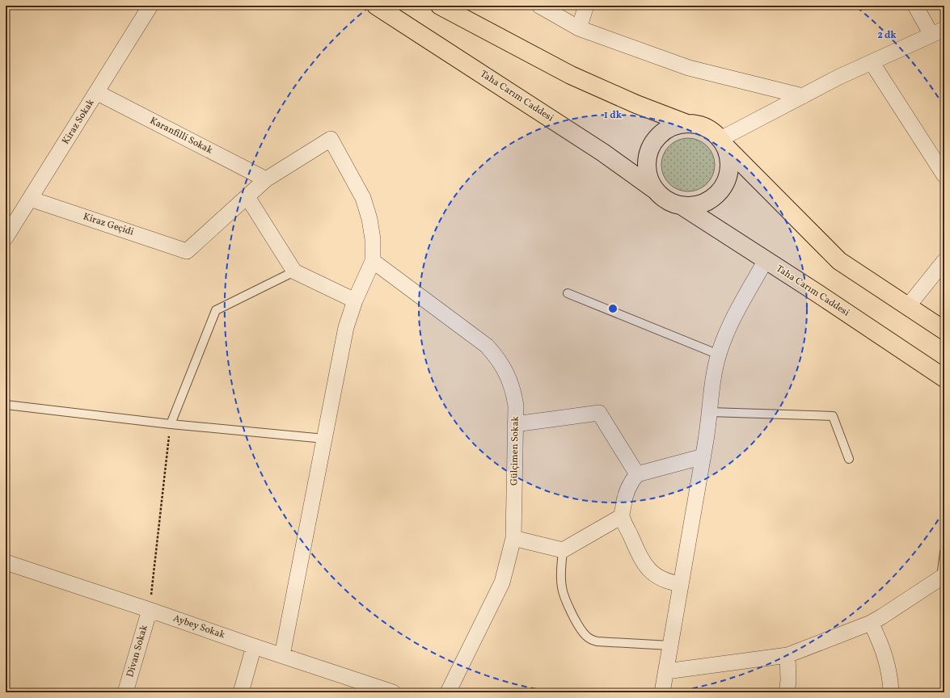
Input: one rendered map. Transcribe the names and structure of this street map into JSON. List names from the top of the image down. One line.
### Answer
{"streets":{"main road":["Taha Carım Caddesi"],"street":["Kiraz Sokak","Karanfilli Sokak","Kiraz Geçidi","Gülçimen Sokak","Aybey Sokak","Divan Sokak"]},"crossings":[["Kiraz Sokak","Karanfilli Sokak"],["Kiraz Sokak","Kiraz Geçidi"],["Aybey Sokak","Divan Sokak"]],"rings":["2 dk","1 dk"]}
